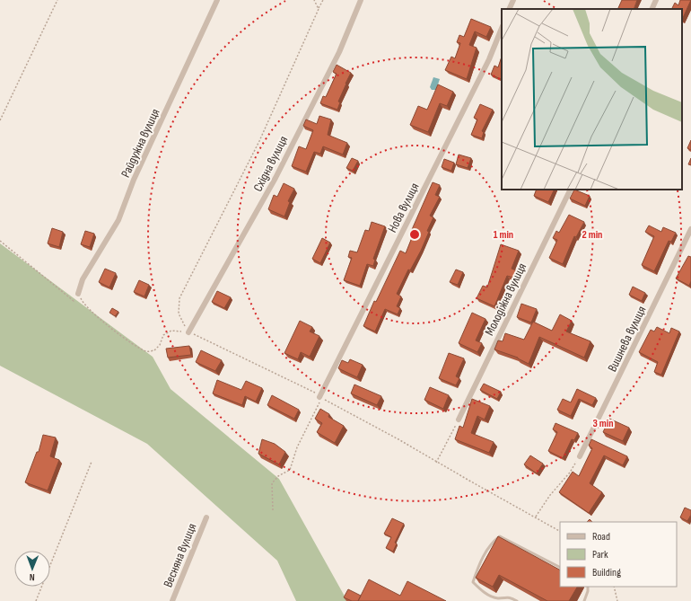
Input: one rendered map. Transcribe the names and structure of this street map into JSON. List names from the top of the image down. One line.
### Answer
{"streets":{"street":["Райдужна вулиця","Східна вулиця","Нова вулиця","Молодіжна вулиця","Вишнева вулиця","Весняна вулиця"]},"legend":["Road","Park","Building"],"north":"bottom","rings":["1 min","2 min","3 min"]}
